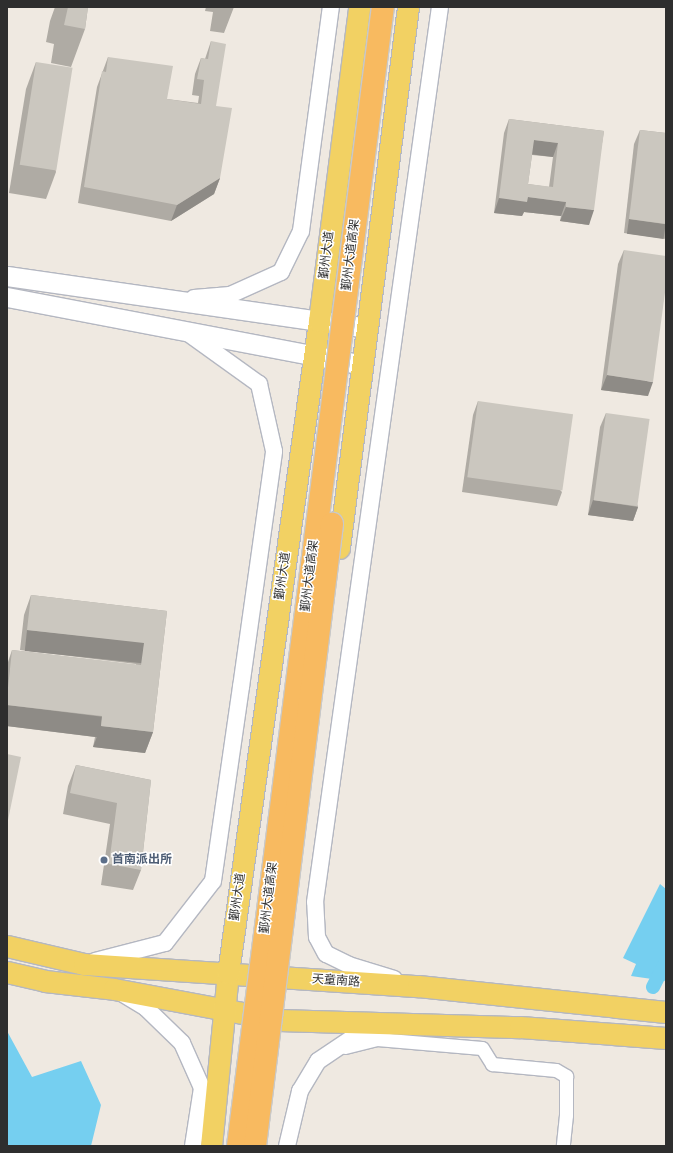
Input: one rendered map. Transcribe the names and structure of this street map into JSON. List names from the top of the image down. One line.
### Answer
{"streets":{"highway":["鄞州大道高架"],"main road":["鄞州大道","天童南路"]},"crossings":[["鄞州大道","天童南路"]],"places":["首南派出所"]}
